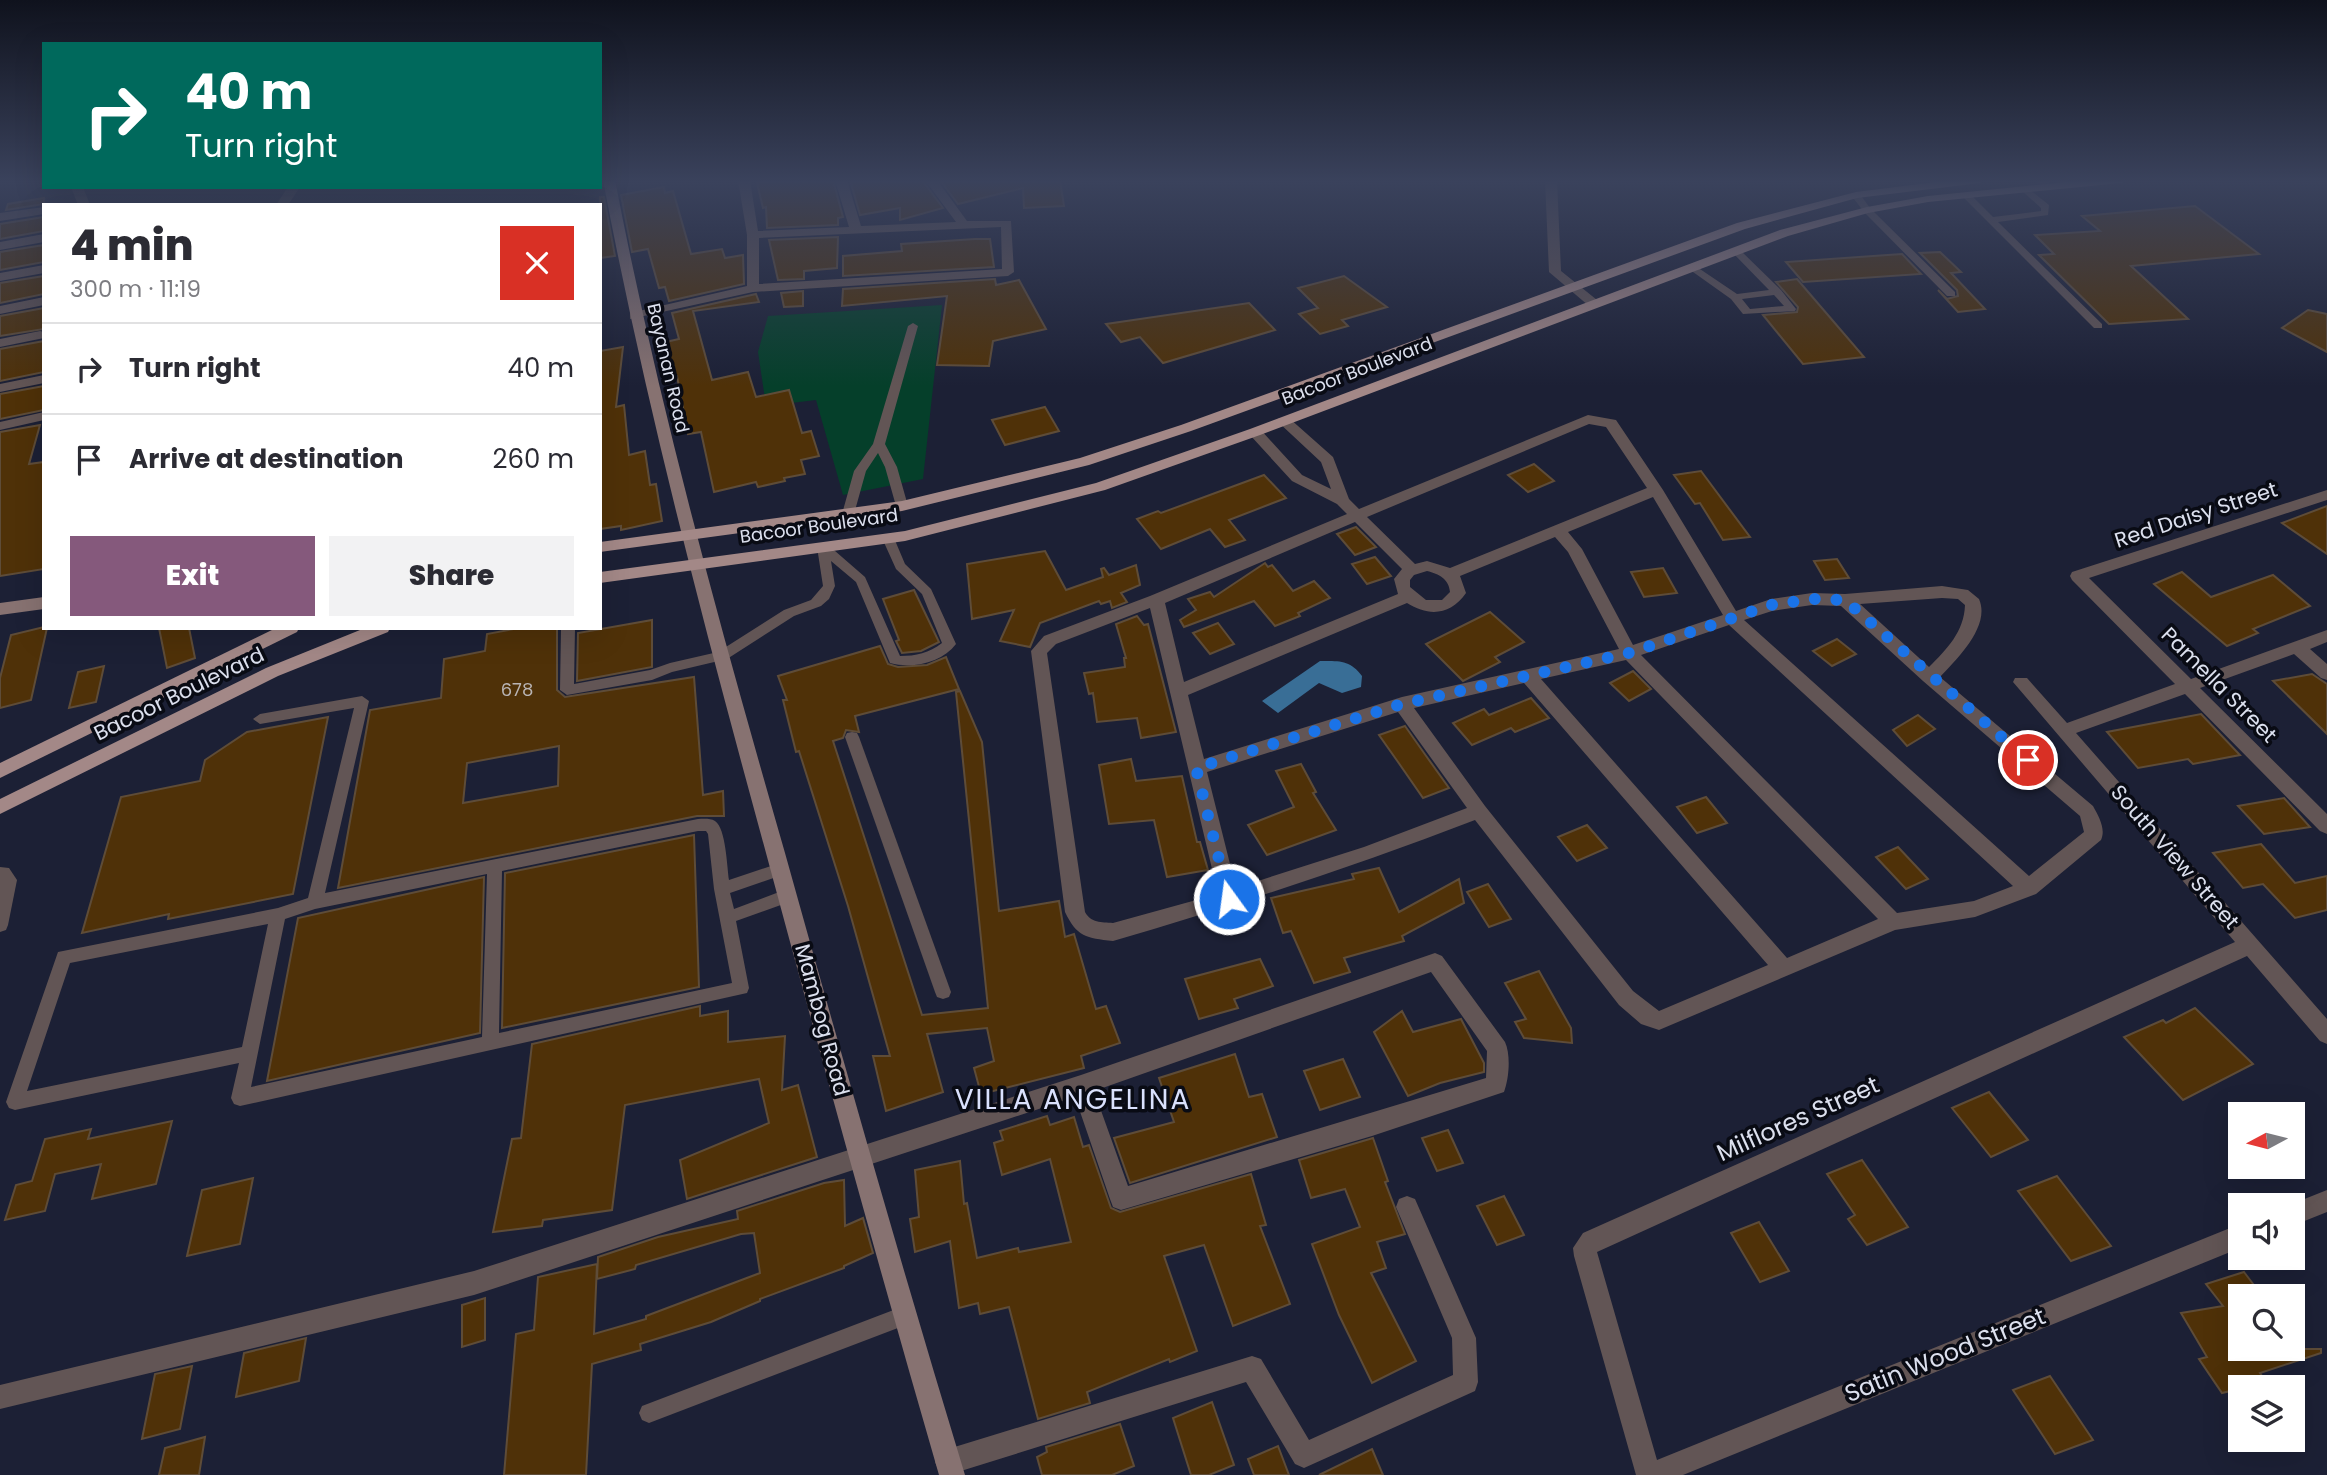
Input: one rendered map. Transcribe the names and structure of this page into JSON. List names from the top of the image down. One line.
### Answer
{"streets":{"main road":["Bayanan Road","Bacoor Boulevard","Mambog Road"],"street":["Red Daisy Street","Pamella Street","South View Street","Milflores Street","Satin Wood Street"]},"crossings":[["Bayanan Road","Bacoor Boulevard"],["Bayanan Road","Mambog Road"],["Bacoor Boulevard","Mambog Road"],["Red Daisy Street","Pamella Street"],["South View Street","Milflores Street"],["Milflores Street","Satin Wood Street"]],"districts":["VILLA ANGELINA"],"house_numbers":["678"],"north":"left","page":{"turn":["40 m","Turn right"],"heading":["4 min","300 m · 11:19"],"list":[{"name":"Turn right","value":"40 m"},{"name":"Arrive at destination","value":"260 m"}],"buttons":["Exit","Share"]}}
